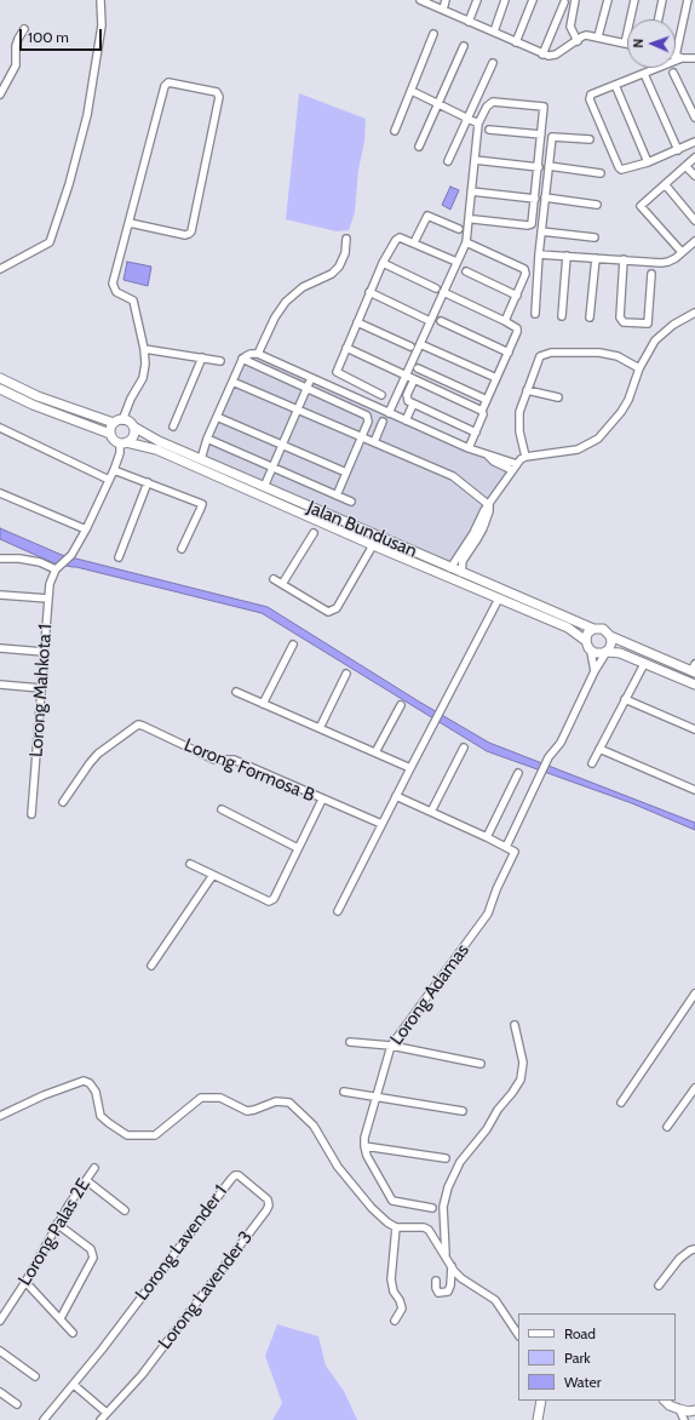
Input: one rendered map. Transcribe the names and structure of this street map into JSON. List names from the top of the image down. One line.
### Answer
{"streets":{"main road":["Jalan Bundusan"],"street":["Lorong Mahkota 1","Lorong Formosa B","Lorong Adamas","Lorong Palas 2E","Lorong Lavender 1","Lorong Lavender 3"]},"crossings":[["Lorong Lavender 1","Lorong Lavender 3"]],"legend":["Road","Park","Water"],"scale_bar":"100 m","north":"left"}
